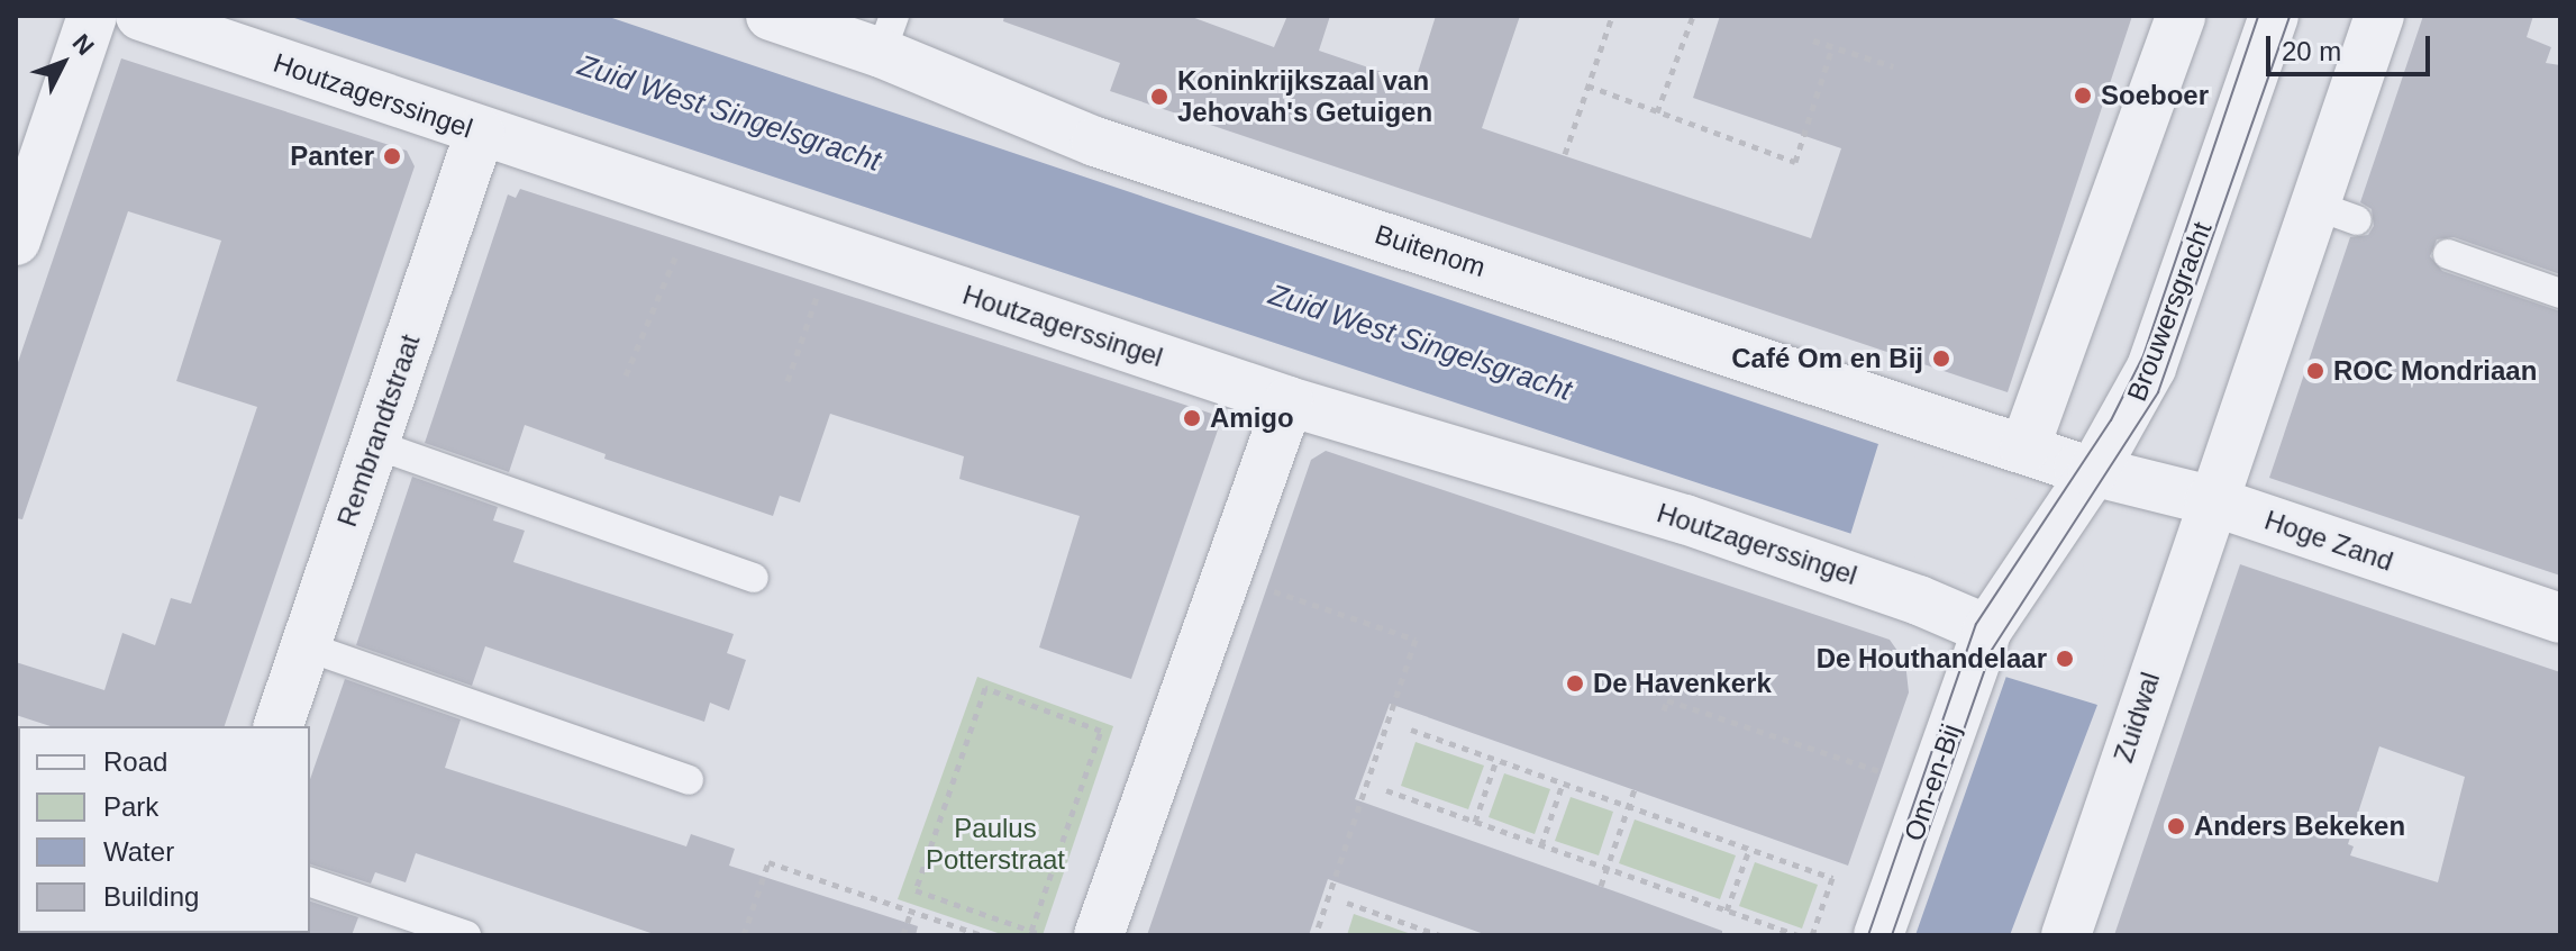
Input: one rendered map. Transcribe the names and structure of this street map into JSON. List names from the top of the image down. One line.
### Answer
{"streets":{"street":["Houtzagerssingel","Buitenom","Brouwersgracht","Rembrandtstraat","Hoge Zand","Zuidwal","Om-en-Bij"]},"crossings":[["Houtzagerssingel","Brouwersgracht"],["Houtzagerssingel","Rembrandtstraat"],["Houtzagerssingel","Om-en-Bij"],["Buitenom","Brouwersgracht"],["Buitenom","Hoge Zand"],["Brouwersgracht","Hoge Zand"],["Brouwersgracht","Om-en-Bij"],["Hoge Zand","Zuidwal"]],"water":["Zuid West Singelsgracht"],"parks":["Paulus Potterstraat"],"places":["Soeboer","Koninkrijkszaal van Jehovah's Getuigen","Panter","Café Om en Bij","ROC Mondriaan","Amigo","De Houthandelaar","De Havenkerk","Anders Bekeken"],"legend":["Road","Park","Water","Building"],"scale_bar":"20 m","north":"top right"}
